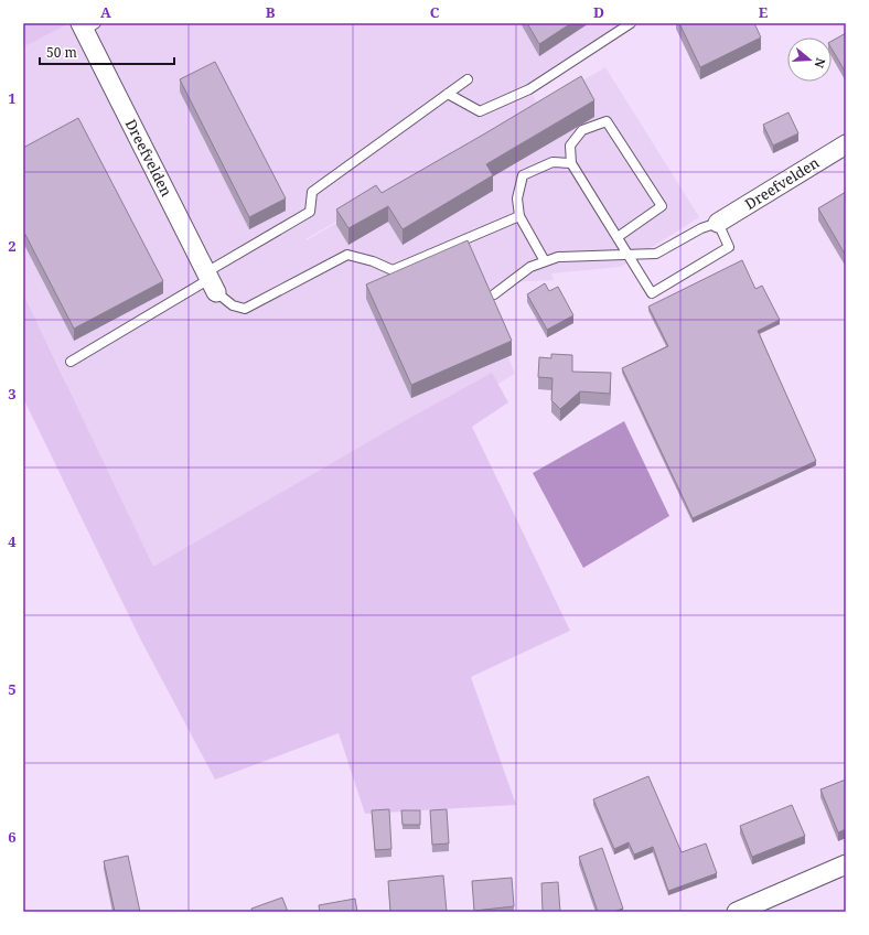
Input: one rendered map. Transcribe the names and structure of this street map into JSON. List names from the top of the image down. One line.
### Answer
{"streets":{"street":["Dreefvelden"]},"scale_bar":"50 m","north":"right","grid":{"columns":["A","B","C","D","E"],"rows":["1","2","3","4","5","6"]}}
